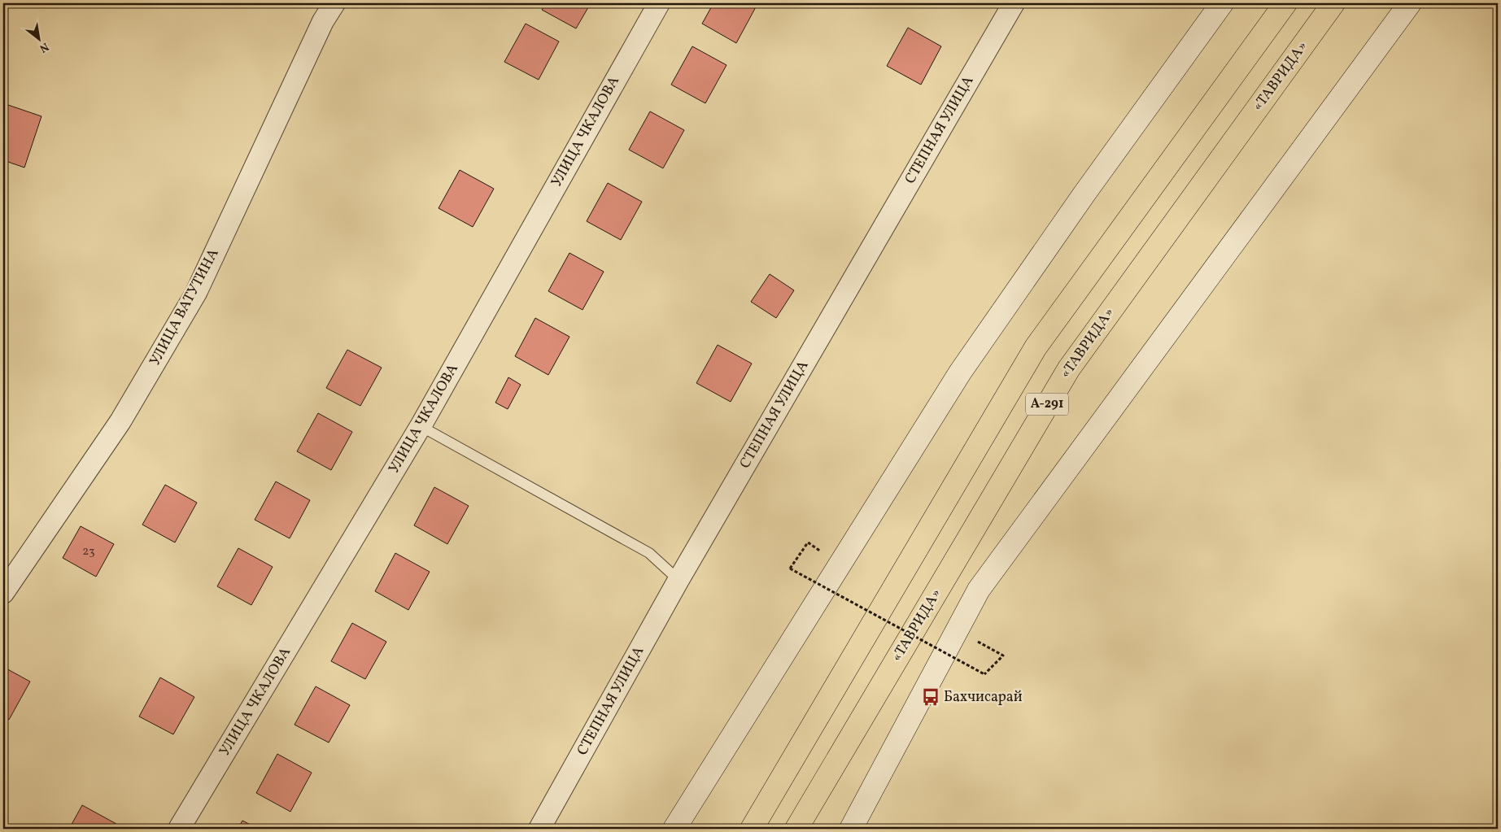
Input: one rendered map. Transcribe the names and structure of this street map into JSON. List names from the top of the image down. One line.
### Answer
{"streets":{"highway":["«ТАВРИДА»","А-291"],"street":["СТЕПНАЯ УЛИЦА","УЛИЦА ЧКАЛОВА","УЛИЦА ВАТУТИНА"]},"places":{"bus stop":["Бахчисарай"]},"house_numbers":["23"],"north":"bottom right"}
